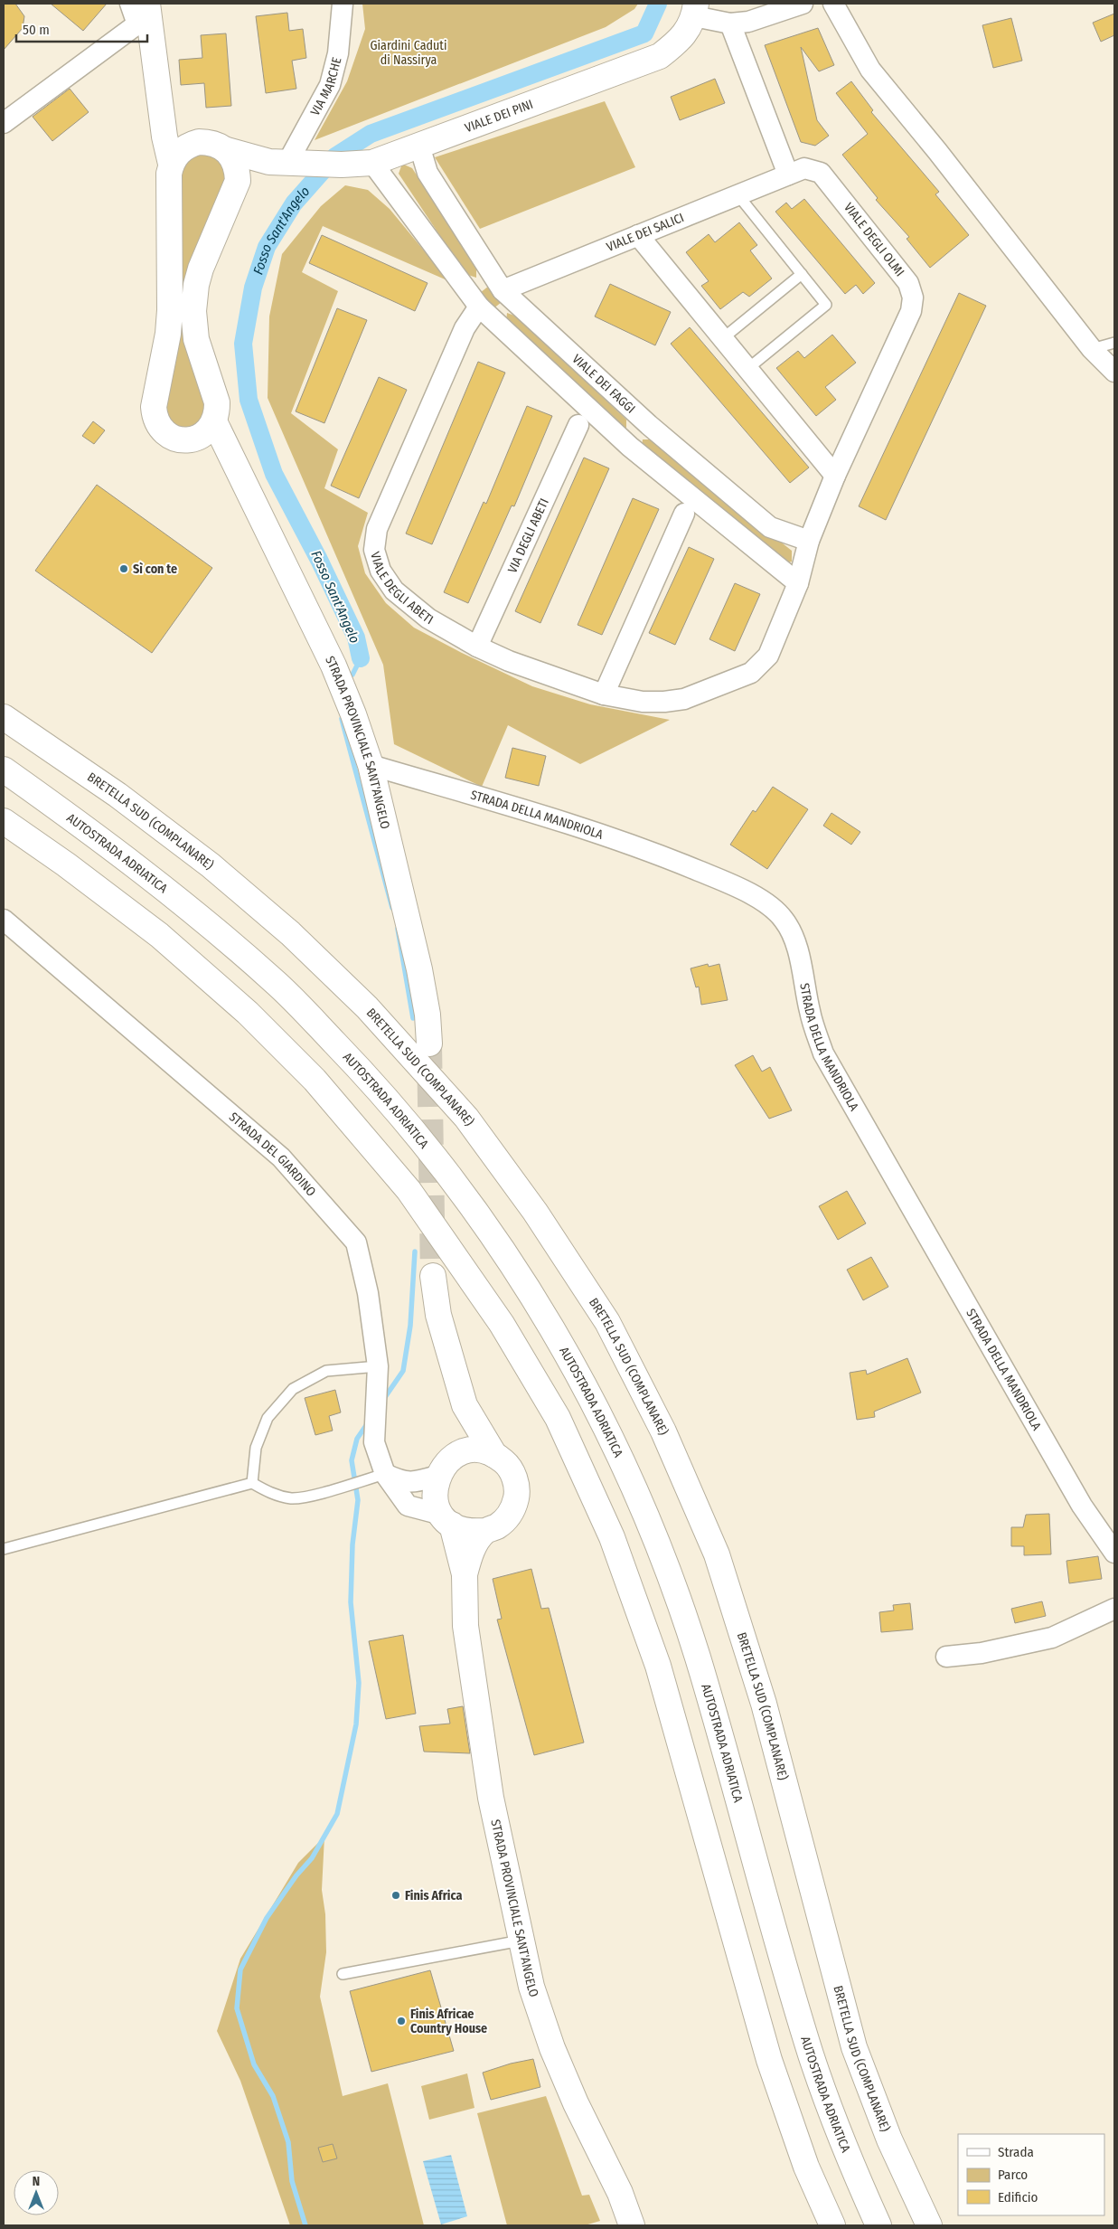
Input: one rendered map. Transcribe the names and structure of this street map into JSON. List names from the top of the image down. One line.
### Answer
{"streets":{"main road":["VIALE DEI PINI","STRADA PROVINCIALE SANT'ANGELO","BRETELLA SUD (COMPLANARE)","AUTOSTRADA ADRIATICA"],"street":["VIA MARCHE","VIALE DEI SALICI","VIALE DEGLI OLMI","VIALE DEI FAGGI","VIA DEGLI ABETI","VIALE DEGLI ABETI","STRADA DELLA MANDRIOLA","STRADA DEL GIARDINO"]},"crossings":[["VIA MARCHE","VIALE DEI PINI"],["VIALE DEI PINI","VIALE DEI FAGGI"],["VIALE DEI SALICI","VIALE DEGLI OLMI"],["VIALE DEI SALICI","VIALE DEI FAGGI"],["VIALE DEGLI OLMI","VIALE DEI FAGGI"],["VIA DEGLI ABETI","VIALE DEGLI ABETI"],["STRADA PROVINCIALE SANT'ANGELO","STRADA DELLA MANDRIOLA"],["STRADA PROVINCIALE SANT'ANGELO","STRADA DEL GIARDINO"]],"water":["Fosso Sant'Angelo"],"parks":["Giardini Caduti di Nassirya"],"places":["Sì con te","Finis Africa","Finis Africae Country House"],"legend":["Strada","Parco","Edificio"],"scale_bar":"50 m","north":"top"}
